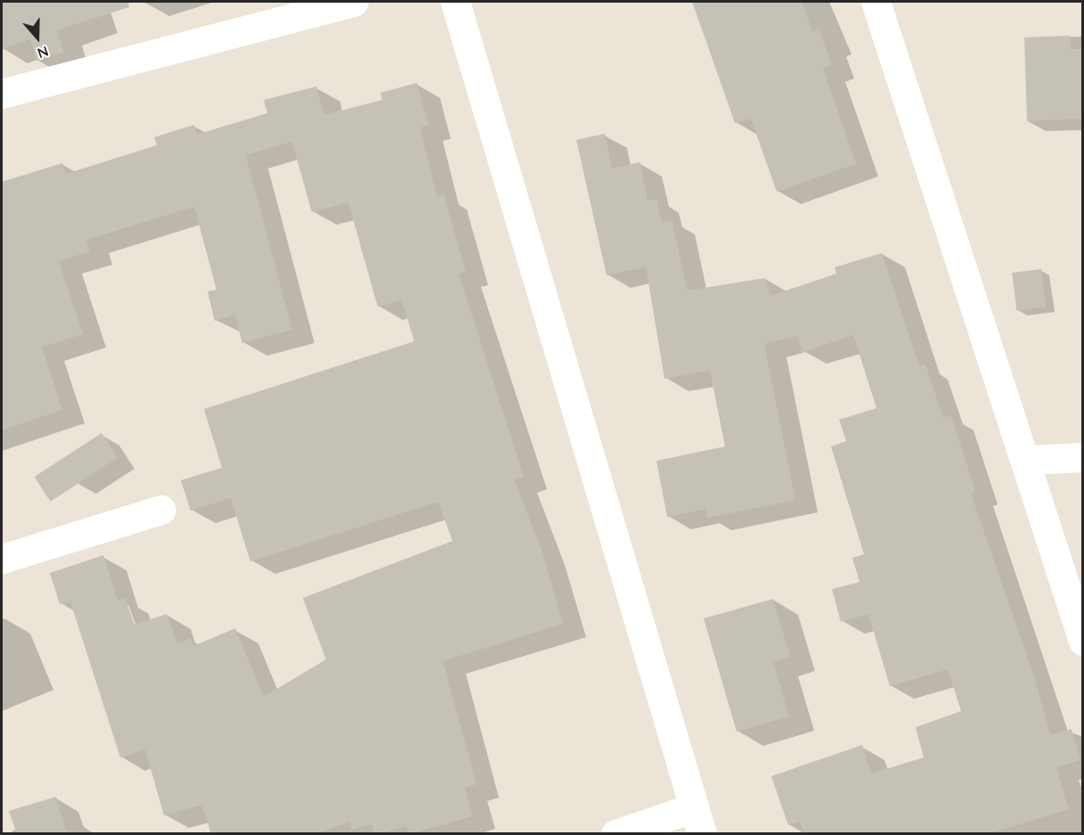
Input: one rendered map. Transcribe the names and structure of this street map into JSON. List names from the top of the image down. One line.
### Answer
{"north":"bottom"}
